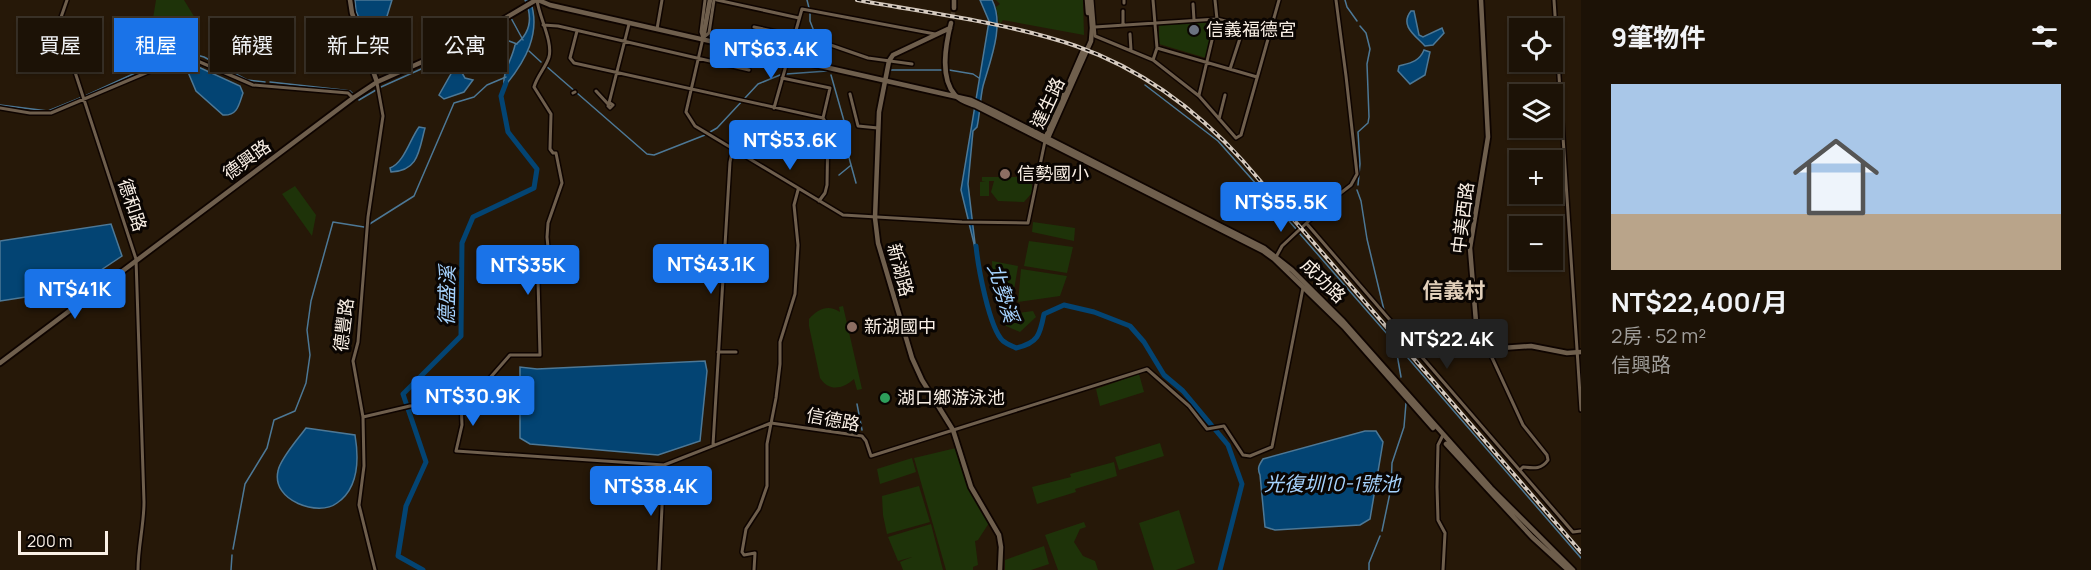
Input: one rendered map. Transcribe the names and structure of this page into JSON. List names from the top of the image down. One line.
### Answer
{"streets":{"street":["達生路","德興路","德和路","中美西路","新湖路","成功路","德豐路","信德路"]},"crossings":[["達生路","成功路"],["德興路","德和路"],["德興路","德豐路"],["新湖路","信德路"],["成功路","信德路"]],"districts":["信義村"],"water":["北勢溪","德盛溪","光復圳10-1號池"],"places":["信義福德宮","信勢國小","新湖國中","湖口鄉游泳池"],"scale_bar":"200 m","page":{"heading":"9筆物件","map_buttons":["+","−"],"chip":["買屋","租屋","篩選","新上架","公寓"],"price":["NT$63.4K","NT$53.6K","NT$55.5K","NT$43.1K","NT$35K","NT$41K","NT$22.4K","NT$30.9K","NT$38.4K"],"list":[{"name":"NT$22,400/月","note":"2房 · 52 m² · 信興路"}],"scale":"200 m"}}
